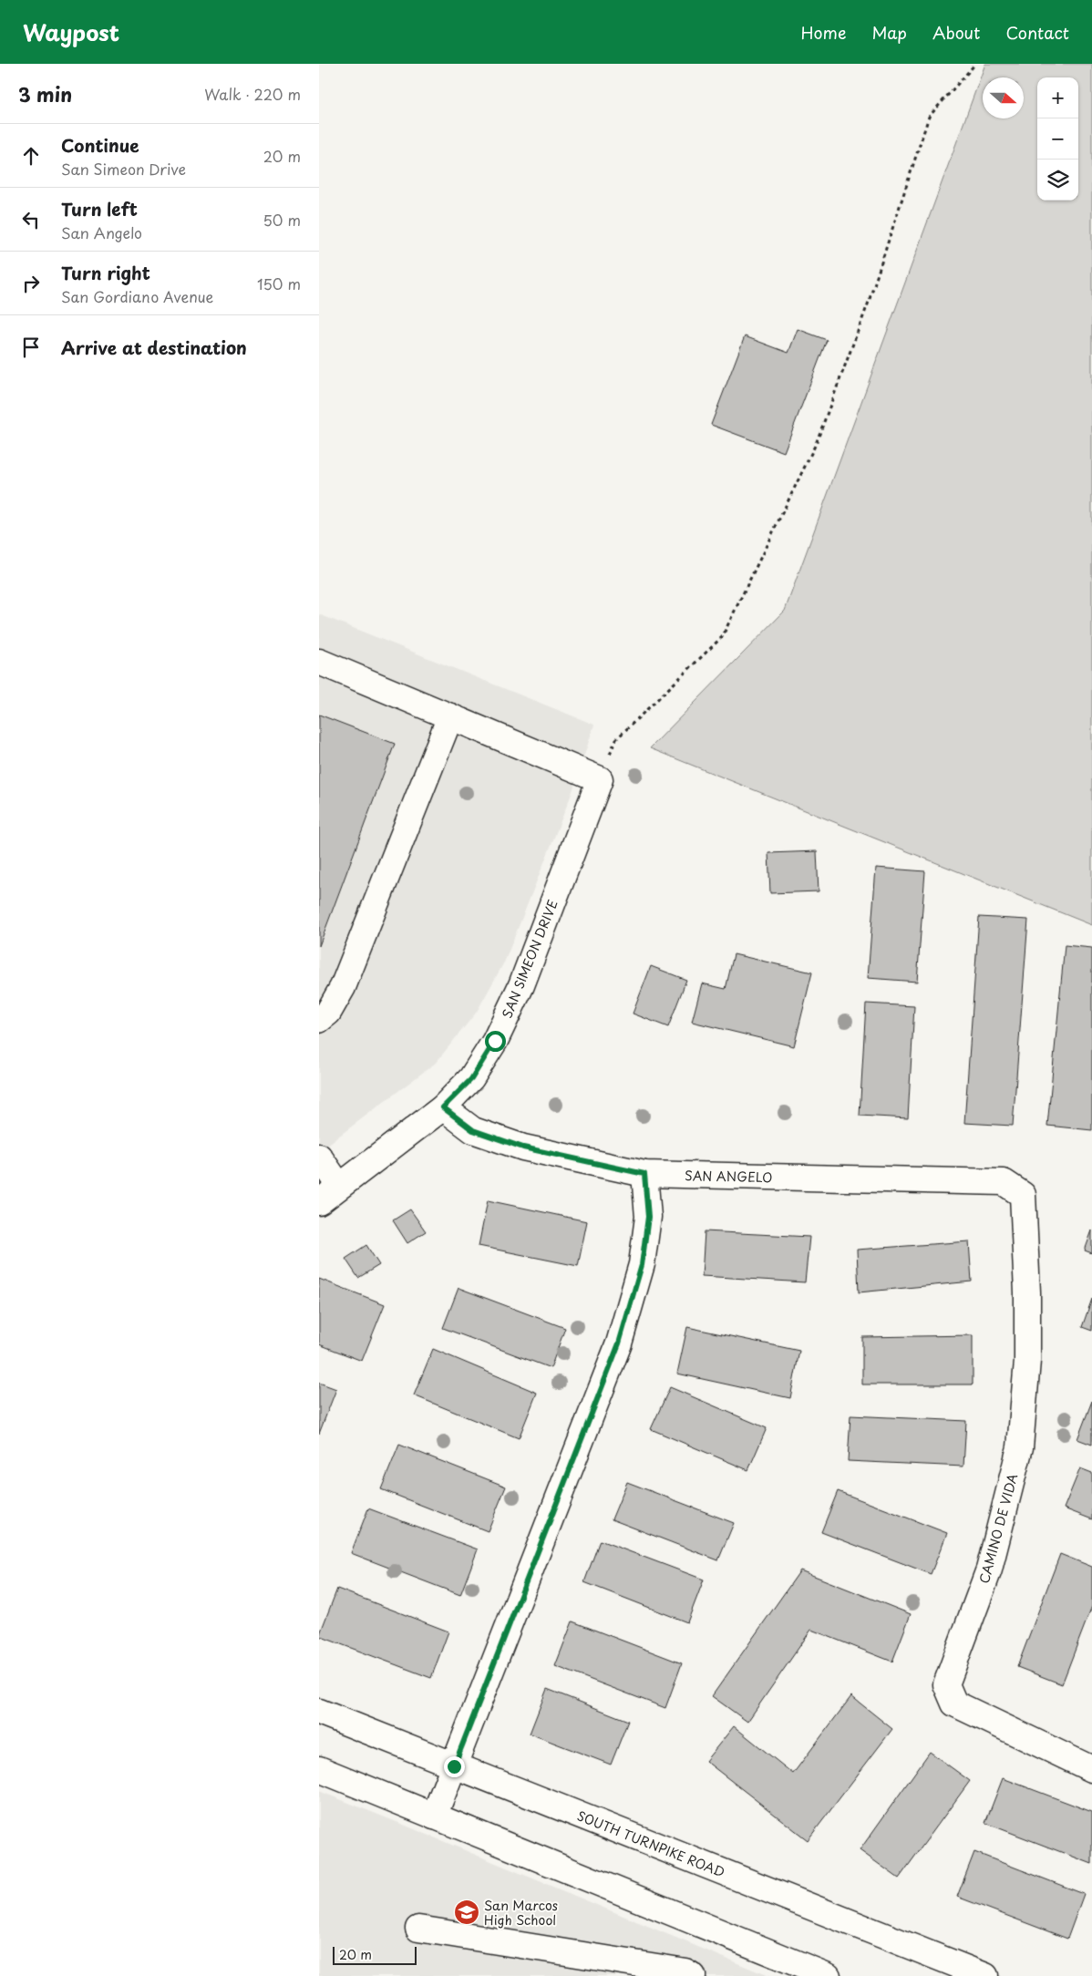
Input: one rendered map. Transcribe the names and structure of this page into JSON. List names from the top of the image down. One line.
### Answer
{"streets":{"street":["SAN SIMEON DRIVE","SAN ANGELO","CAMINO DE VIDA","SOUTH TURNPIKE ROAD"]},"crossings":[["SAN SIMEON DRIVE","SAN ANGELO"],["SAN ANGELO","CAMINO DE VIDA"]],"places":{"school or university":["San Marcos High School"]},"scale_bar":"20 m","north":"right","page":{"header":"Waypost","nav":["Home","Map","About","Contact"],"heading":["3 min","Walk · 220 m"],"map_buttons":["+","−"],"list":[["Continue","San Simeon Drive","20 m"],["Turn left","San Angelo","50 m"],["Turn right","San Gordiano Avenue","150 m"],"Arrive at destination"],"scale":"20 m"}}
